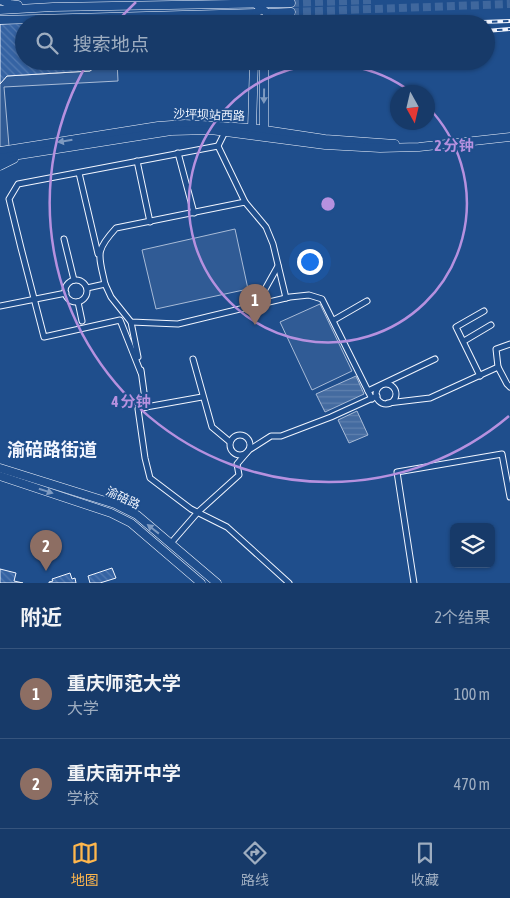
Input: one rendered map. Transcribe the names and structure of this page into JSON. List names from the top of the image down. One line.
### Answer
{"streets":{"main road":["沙坪坝站西路","渝碚路"]},"districts":["渝碚路街道"],"north":"bottom","page":{"search":"搜索地点","pins":["1","2"],"heading":["附近","2个结果"],"list":[{"mark":"1","name":"重庆师范大学","note":"大学","value":"100 m"},{"mark":"2","name":"重庆南开中学","note":"学校","value":"470 m"}],"nav":["地图","路线","收藏"]},"rings":["2 分钟","4 分钟"]}
